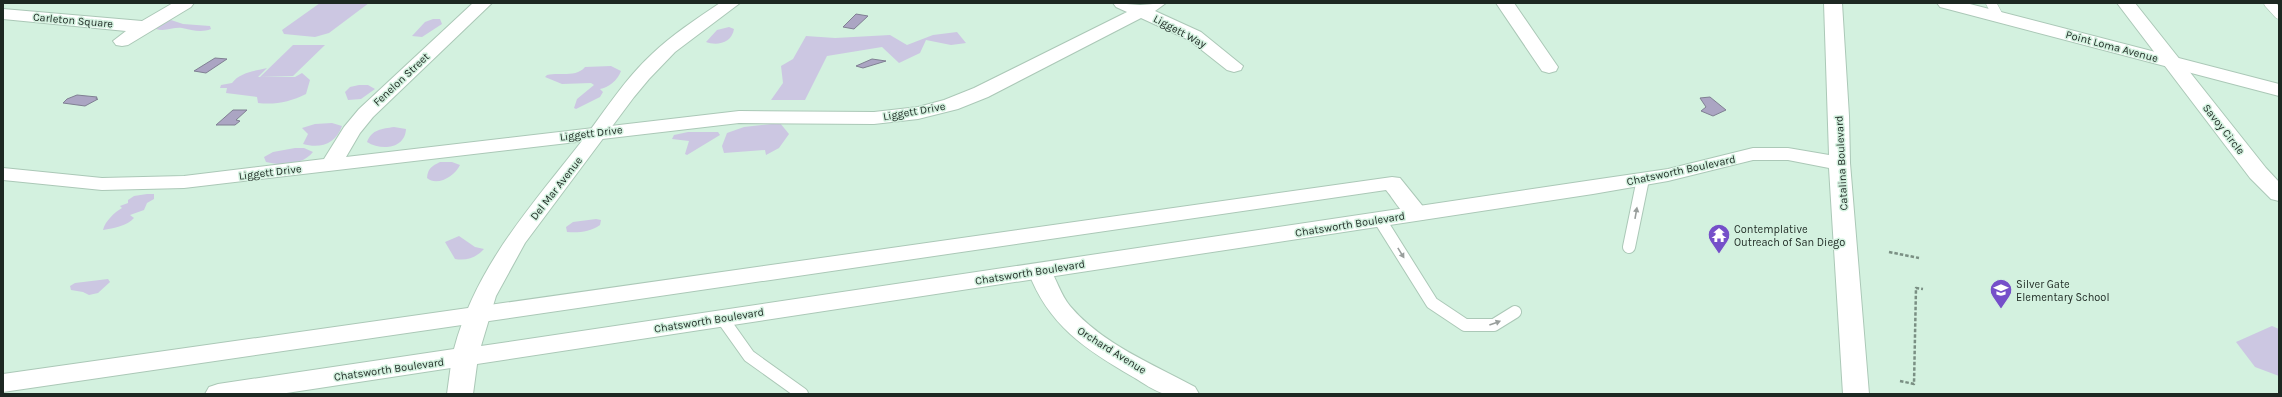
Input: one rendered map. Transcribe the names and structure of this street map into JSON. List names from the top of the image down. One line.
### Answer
{"streets":{"street":["Carleton Square","Liggett Way","Point Loma Avenue","Fenelon Street","Liggett Drive","Savoy Circle","Catalina Boulevard","Chatsworth Boulevard","Del Mar Avenue","Orchard Avenue"]},"crossings":[["Liggett Way","Liggett Drive"],["Point Loma Avenue","Savoy Circle"],["Fenelon Street","Liggett Drive"],["Liggett Drive","Del Mar Avenue"],["Catalina Boulevard","Chatsworth Boulevard"],["Chatsworth Boulevard","Del Mar Avenue"],["Chatsworth Boulevard","Orchard Avenue"]],"places":{"temple":["Contemplative Outreach of San Diego"],"school or university":["Silver Gate Elementary School"]}}
